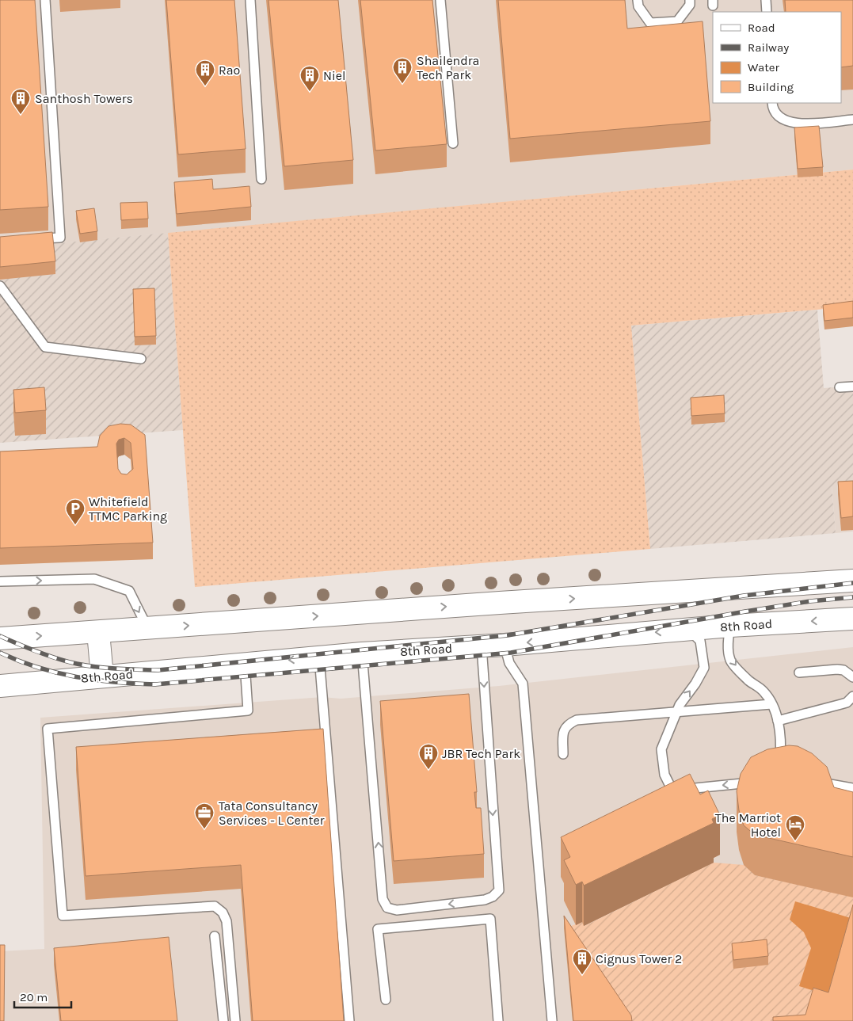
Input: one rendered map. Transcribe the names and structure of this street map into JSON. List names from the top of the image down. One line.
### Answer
{"streets":{"main road":["8th Road"]},"places":{"building":["Shailendra Tech Park","Rao","Niel","Santhosh Towers","JBR Tech Park","Cignus Tower 2"],"parking":["Whitefield TTMC Parking"],"office":["Tata Consultancy Services - L Center"],"hotel":["The Marriot Hotel"]},"legend":["Road","Railway","Water","Building"],"scale_bar":"20 m"}
